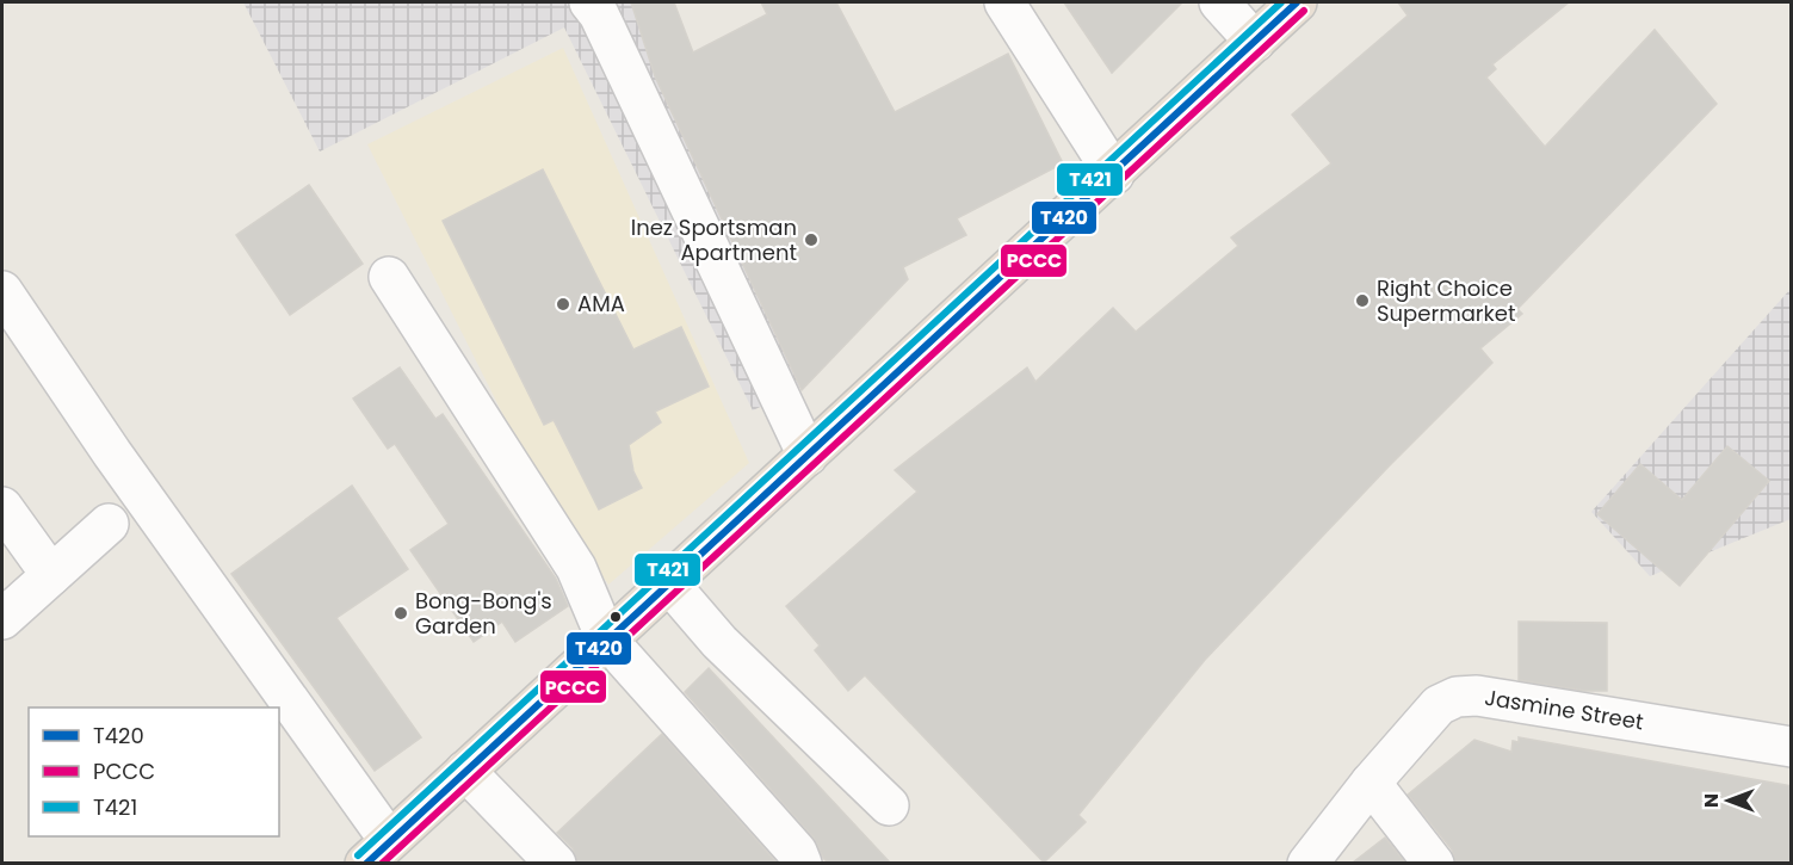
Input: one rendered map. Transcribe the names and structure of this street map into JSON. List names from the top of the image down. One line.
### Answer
{"streets":{"street":["Jasmine Street"]},"places":["Inez Sportsman Apartment","Right Choice Supermarket","AMA","Bong-Bong's Garden"],"lines":["transit line T420","transit line T421","transit line PCCC"],"legend":["T420","PCCC","T421"],"north":"left"}
